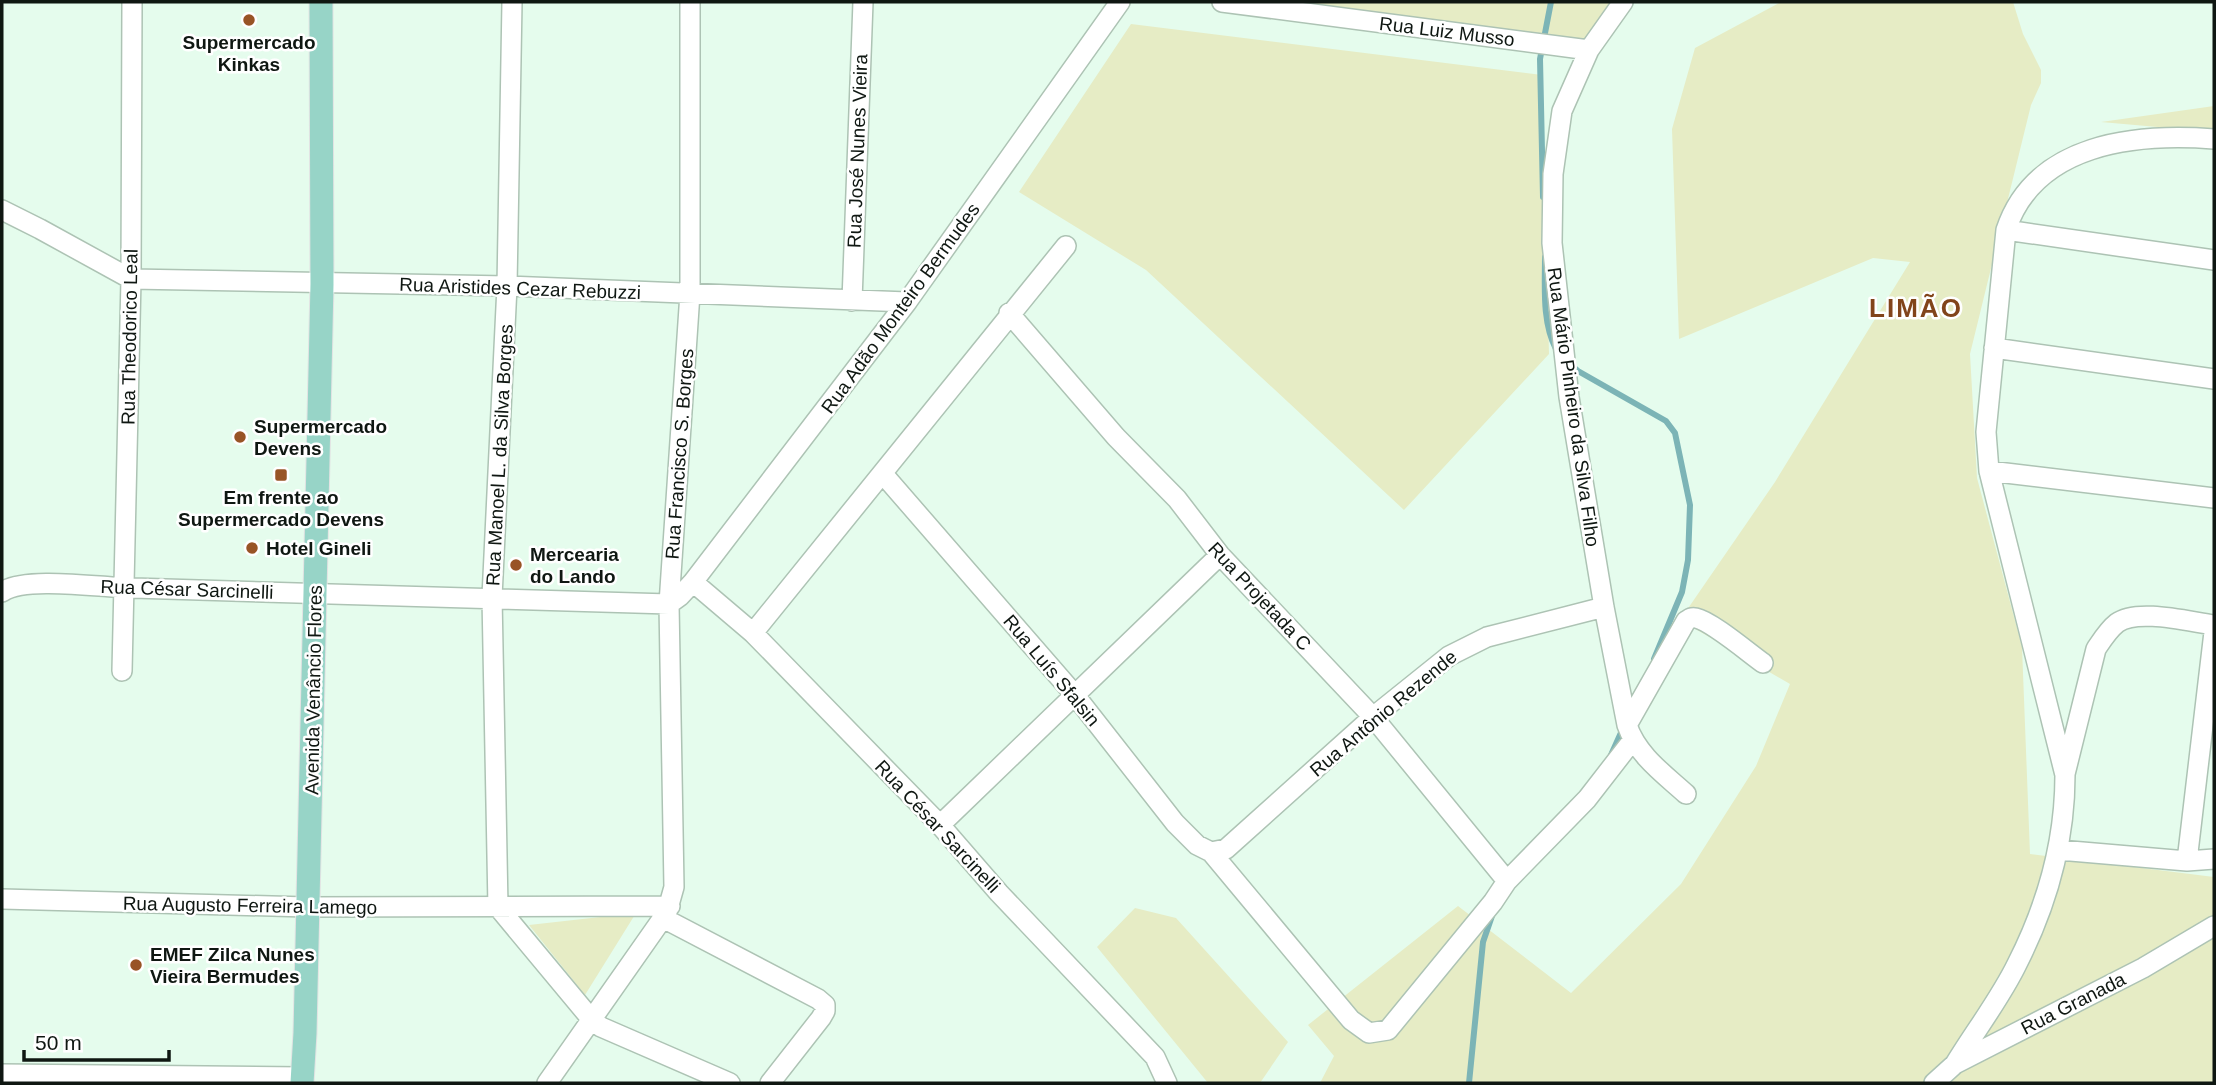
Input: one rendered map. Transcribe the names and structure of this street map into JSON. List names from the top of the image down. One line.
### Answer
{"streets":{"main road":["Avenida Venâncio Flores"],"street":["Rua Luiz Musso","Rua José Nunes Vieira","Rua Aristides Cezar Rebuzzi","Rua Adão Monteiro Bermudes","Rua Theodorico Leal","Rua Mário Pinheiro da Silva Filho","Rua Francisco S. Borges","Rua Manoel L. da Silva Borges","Rua César Sarcinelli","Rua Projetada C","Rua Luís Sfalsin","Rua Antônio Rezende","Rua Augusto Ferreira Lamego","Rua Granada"]},"crossings":[["Rua Luiz Musso","Rua Mário Pinheiro da Silva Filho"],["Rua José Nunes Vieira","Rua Aristides Cezar Rebuzzi"],["Rua Aristides Cezar Rebuzzi","Rua Adão Monteiro Bermudes"],["Rua Aristides Cezar Rebuzzi","Rua Theodorico Leal"],["Rua Aristides Cezar Rebuzzi","Rua Francisco S. Borges"],["Rua Aristides Cezar Rebuzzi","Rua Manoel L. da Silva Borges"],["Rua Aristides Cezar Rebuzzi","Avenida Venâncio Flores"],["Rua Adão Monteiro Bermudes","Rua Francisco S. Borges"],["Rua Adão Monteiro Bermudes","Rua César Sarcinelli"],["Rua Theodorico Leal","Rua César Sarcinelli"],["Rua Mário Pinheiro da Silva Filho","Rua Luís Sfalsin"],["Rua Mário Pinheiro da Silva Filho","Rua Antônio Rezende"],["Rua Francisco S. Borges","Rua César Sarcinelli"],["Rua Francisco S. Borges","Rua Augusto Ferreira Lamego"],["Rua Manoel L. da Silva Borges","Rua César Sarcinelli"],["Rua Manoel L. da Silva Borges","Rua Augusto Ferreira Lamego"],["Rua César Sarcinelli","Avenida Venâncio Flores"],["Rua Projetada C","Rua Luís Sfalsin"],["Rua Projetada C","Rua Antônio Rezende"],["Rua Luís Sfalsin","Rua Antônio Rezende"],["Avenida Venâncio Flores","Rua Augusto Ferreira Lamego"]],"districts":["LIMÃO"],"places":{"other":["Supermercado Kinkas","Supermercado Devens","Hotel Gineli","Mercearia do Lando","EMEF Zilca Nunes Vieira Bermudes"],"transit":["Em frente ao Supermercado Devens"]},"scale_bar":"50 m"}
